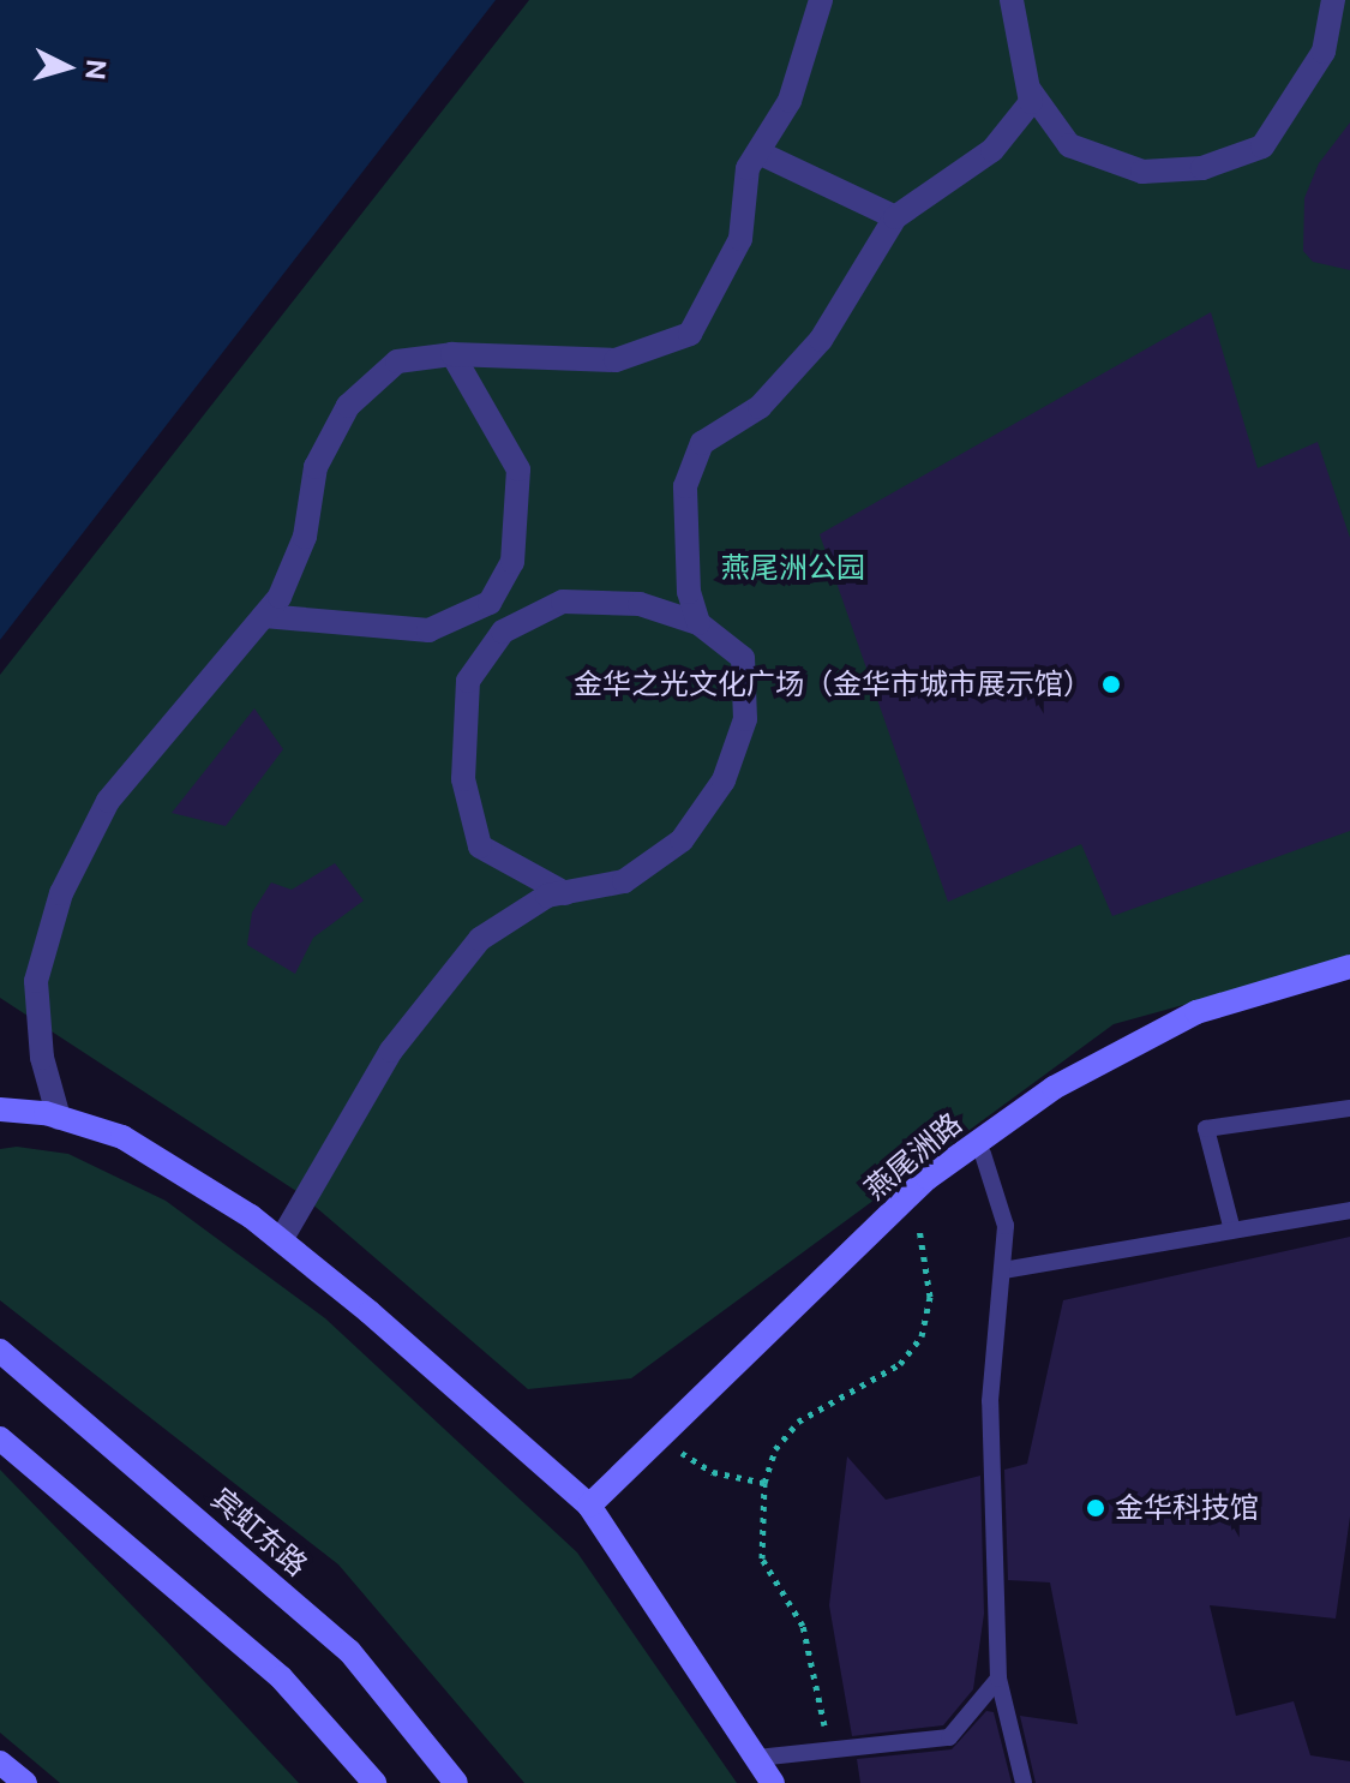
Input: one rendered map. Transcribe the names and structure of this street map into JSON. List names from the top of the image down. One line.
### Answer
{"streets":{"street":["燕尾洲路","宾虹东路"]},"parks":["燕尾洲公园"],"places":["金华之光文化广场（金华市城市展示馆）","金华科技馆"],"north":"right"}
